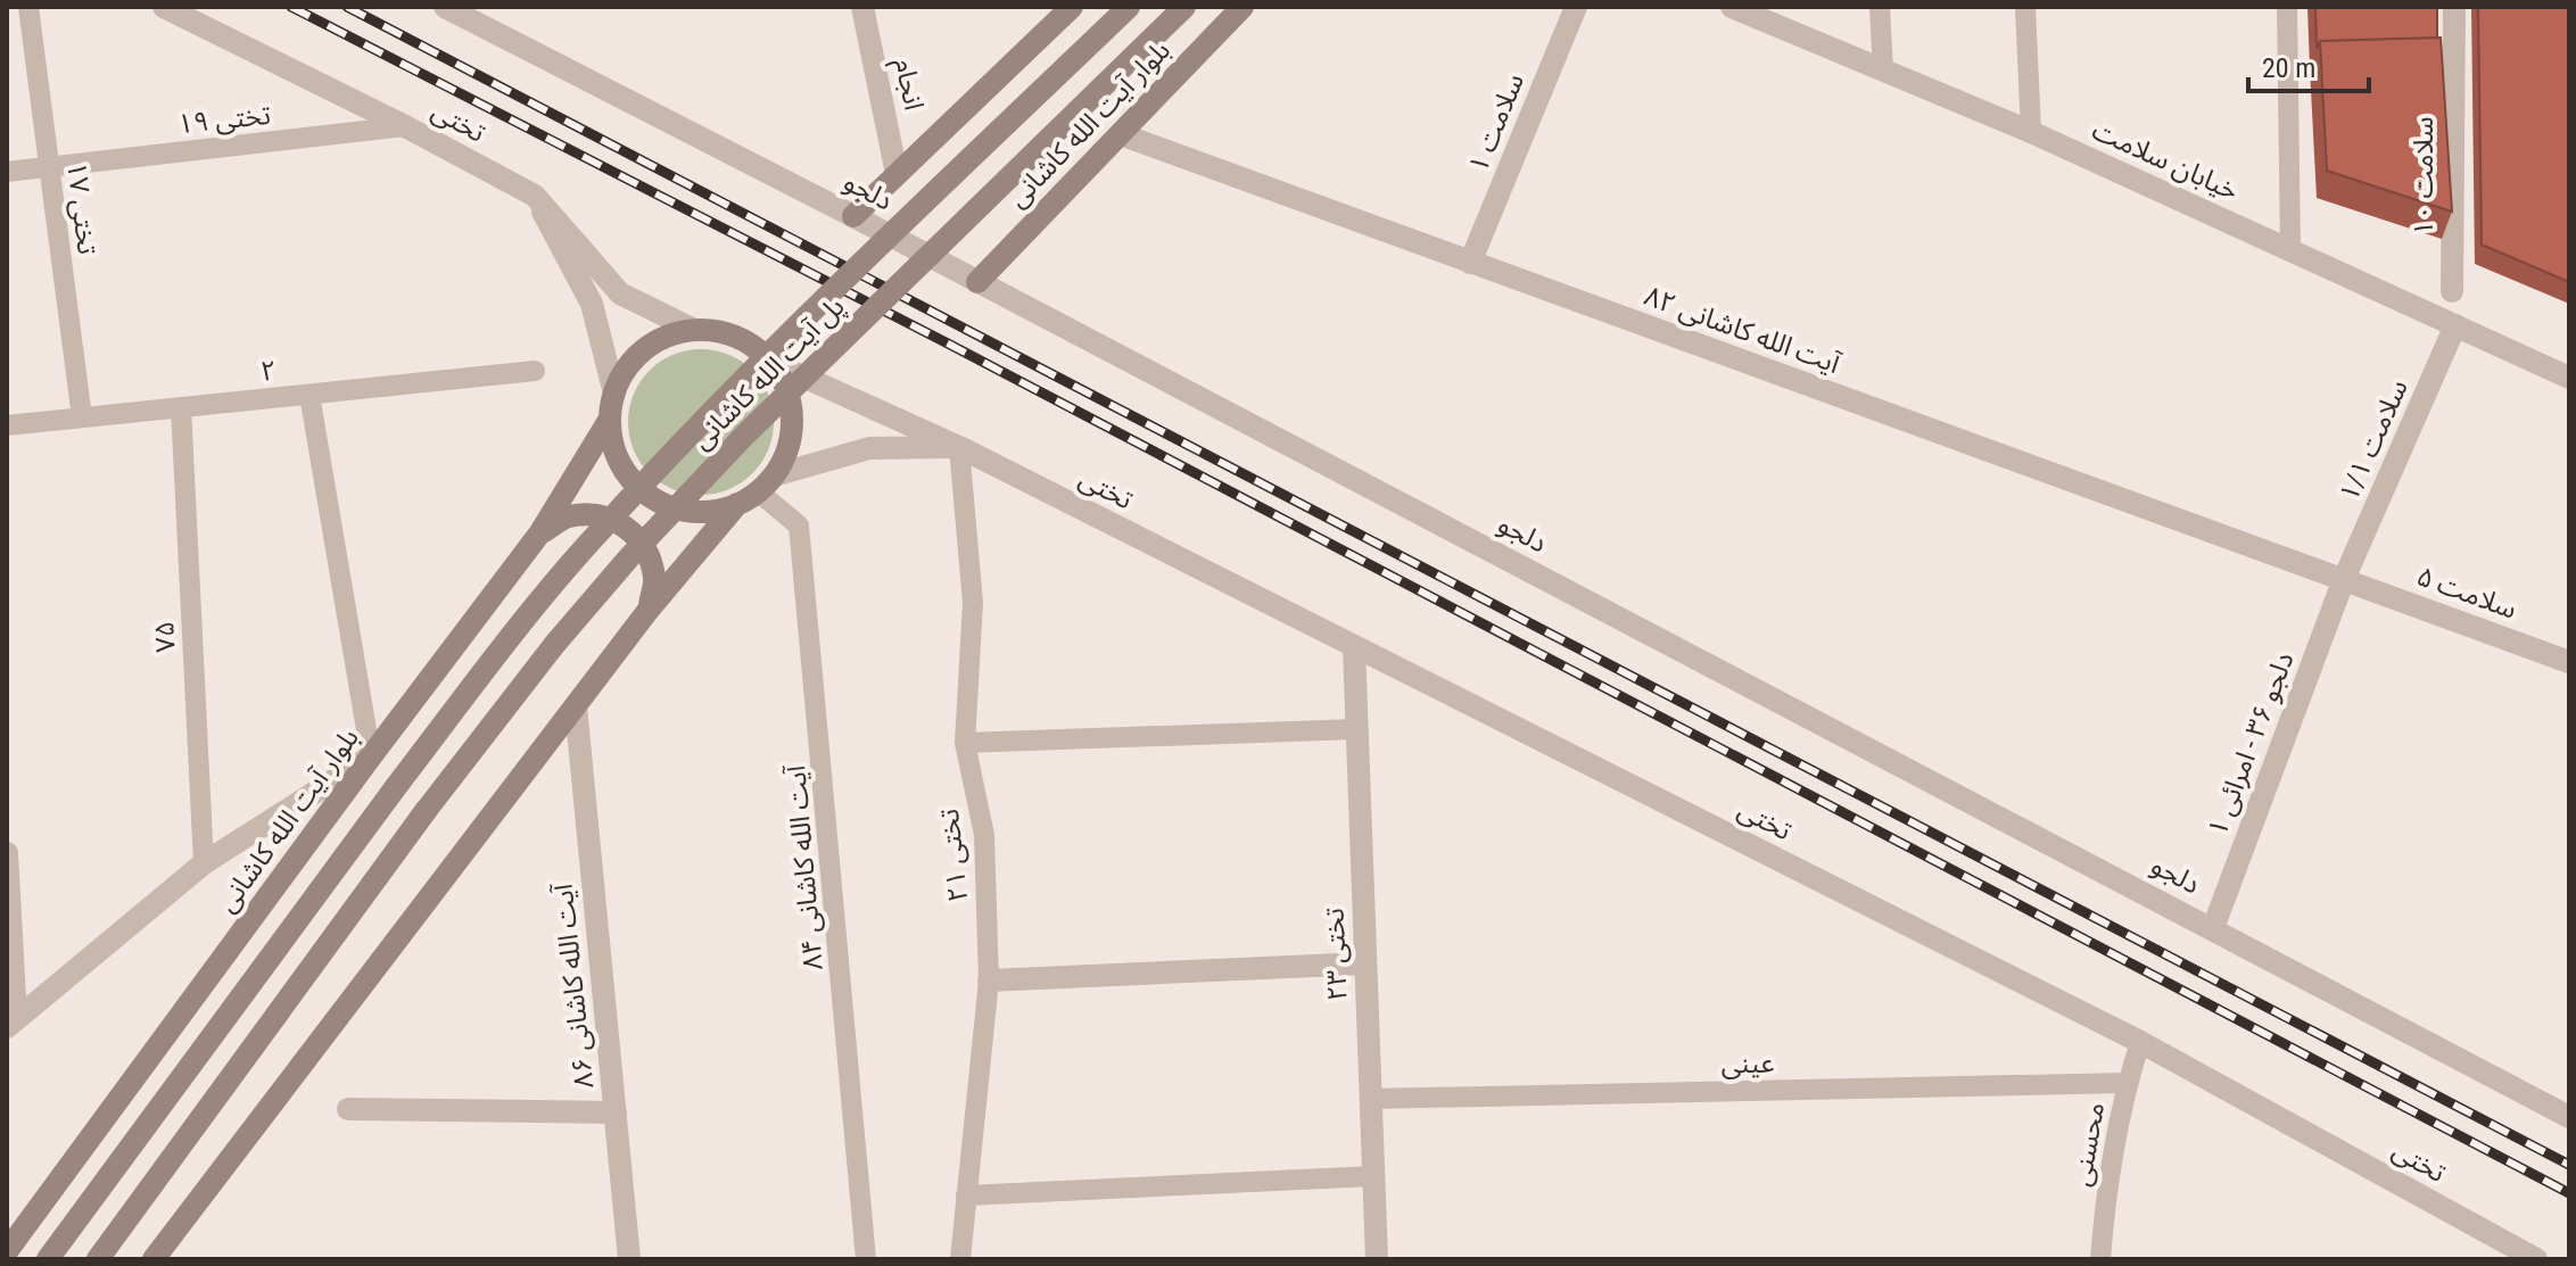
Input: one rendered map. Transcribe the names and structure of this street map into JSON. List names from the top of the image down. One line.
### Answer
{"streets":{"main road":["بلوار آیت الله کاشانی","پل آیت الله کاشانی"],"street":["انجام","تختی","سلامت ۱","خیابان سلامت","سلامت ۱۰","دلجو","آیت الله کاشانی ۸۲","سلامت ۱/۱","سلامت ۵","دلجو ۳۶ - امرائی ۱","تختی ۲۳","آیت الله کاشانی ۸۶"],"lane":["تختی ۱۹","تختی ۱۷","۲","۷۵","تختی ۲۱","آیت الله کاشانی ۸۴","عینی","محسنی"]},"crossings":[["تختی ۱۹","تختی"],["تختی ۱۹","تختی ۱۷"],["تختی","بلوار آیت الله کاشانی"],["تختی","تختی ۲۱"],["تختی","آیت الله کاشانی ۸۴"],["تختی","تختی ۲۳"],["تختی","محسنی"],["سلامت ۱","آیت الله کاشانی ۸۲"],["بلوار آیت الله کاشانی","دلجو"],["بلوار آیت الله کاشانی","آیت الله کاشانی ۸۲"],["بلوار آیت الله کاشانی","آیت الله کاشانی ۸۴"],["خیابان سلامت","سلامت ۱/۱"],["دلجو","دلجو ۳۶ - امرائی ۱"],["تختی ۱۷","۲"],["آیت الله کاشانی ۸۲","سلامت ۱/۱"],["آیت الله کاشانی ۸۲","سلامت ۵"],["آیت الله کاشانی ۸۲","دلجو ۳۶ - امرائی ۱"],["۲","۷۵"],["سلامت ۱/۱","سلامت ۵"],["سلامت ۱/۱","دلجو ۳۶ - امرائی ۱"],["سلامت ۵","دلجو ۳۶ - امرائی ۱"],["تختی ۲۳","عینی"],["عینی","محسنی"]],"scale_bar":"20 m"}
